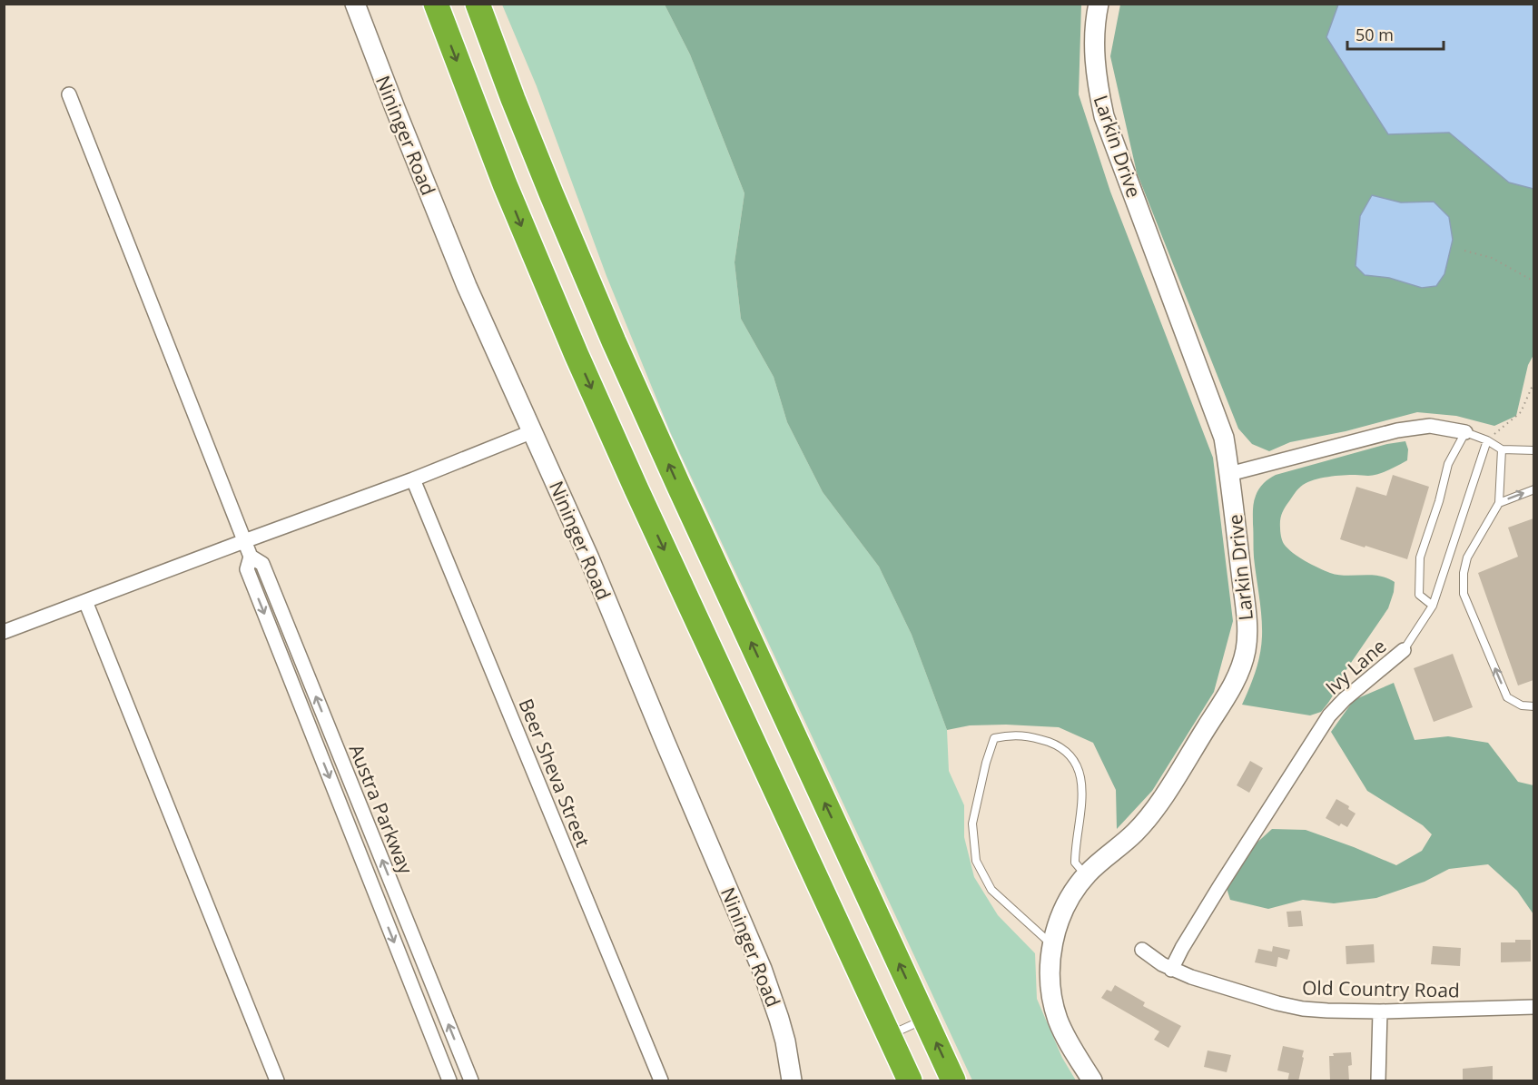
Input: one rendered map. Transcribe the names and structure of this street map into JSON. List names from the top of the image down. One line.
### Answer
{"streets":{"street":["Nininger Road","Larkin Drive","Ivy Lane","Beer Sheva Street","Austra Parkway","Old Country Road"]},"crossings":[["Ivy Lane","Old Country Road"]],"scale_bar":"50 m"}
